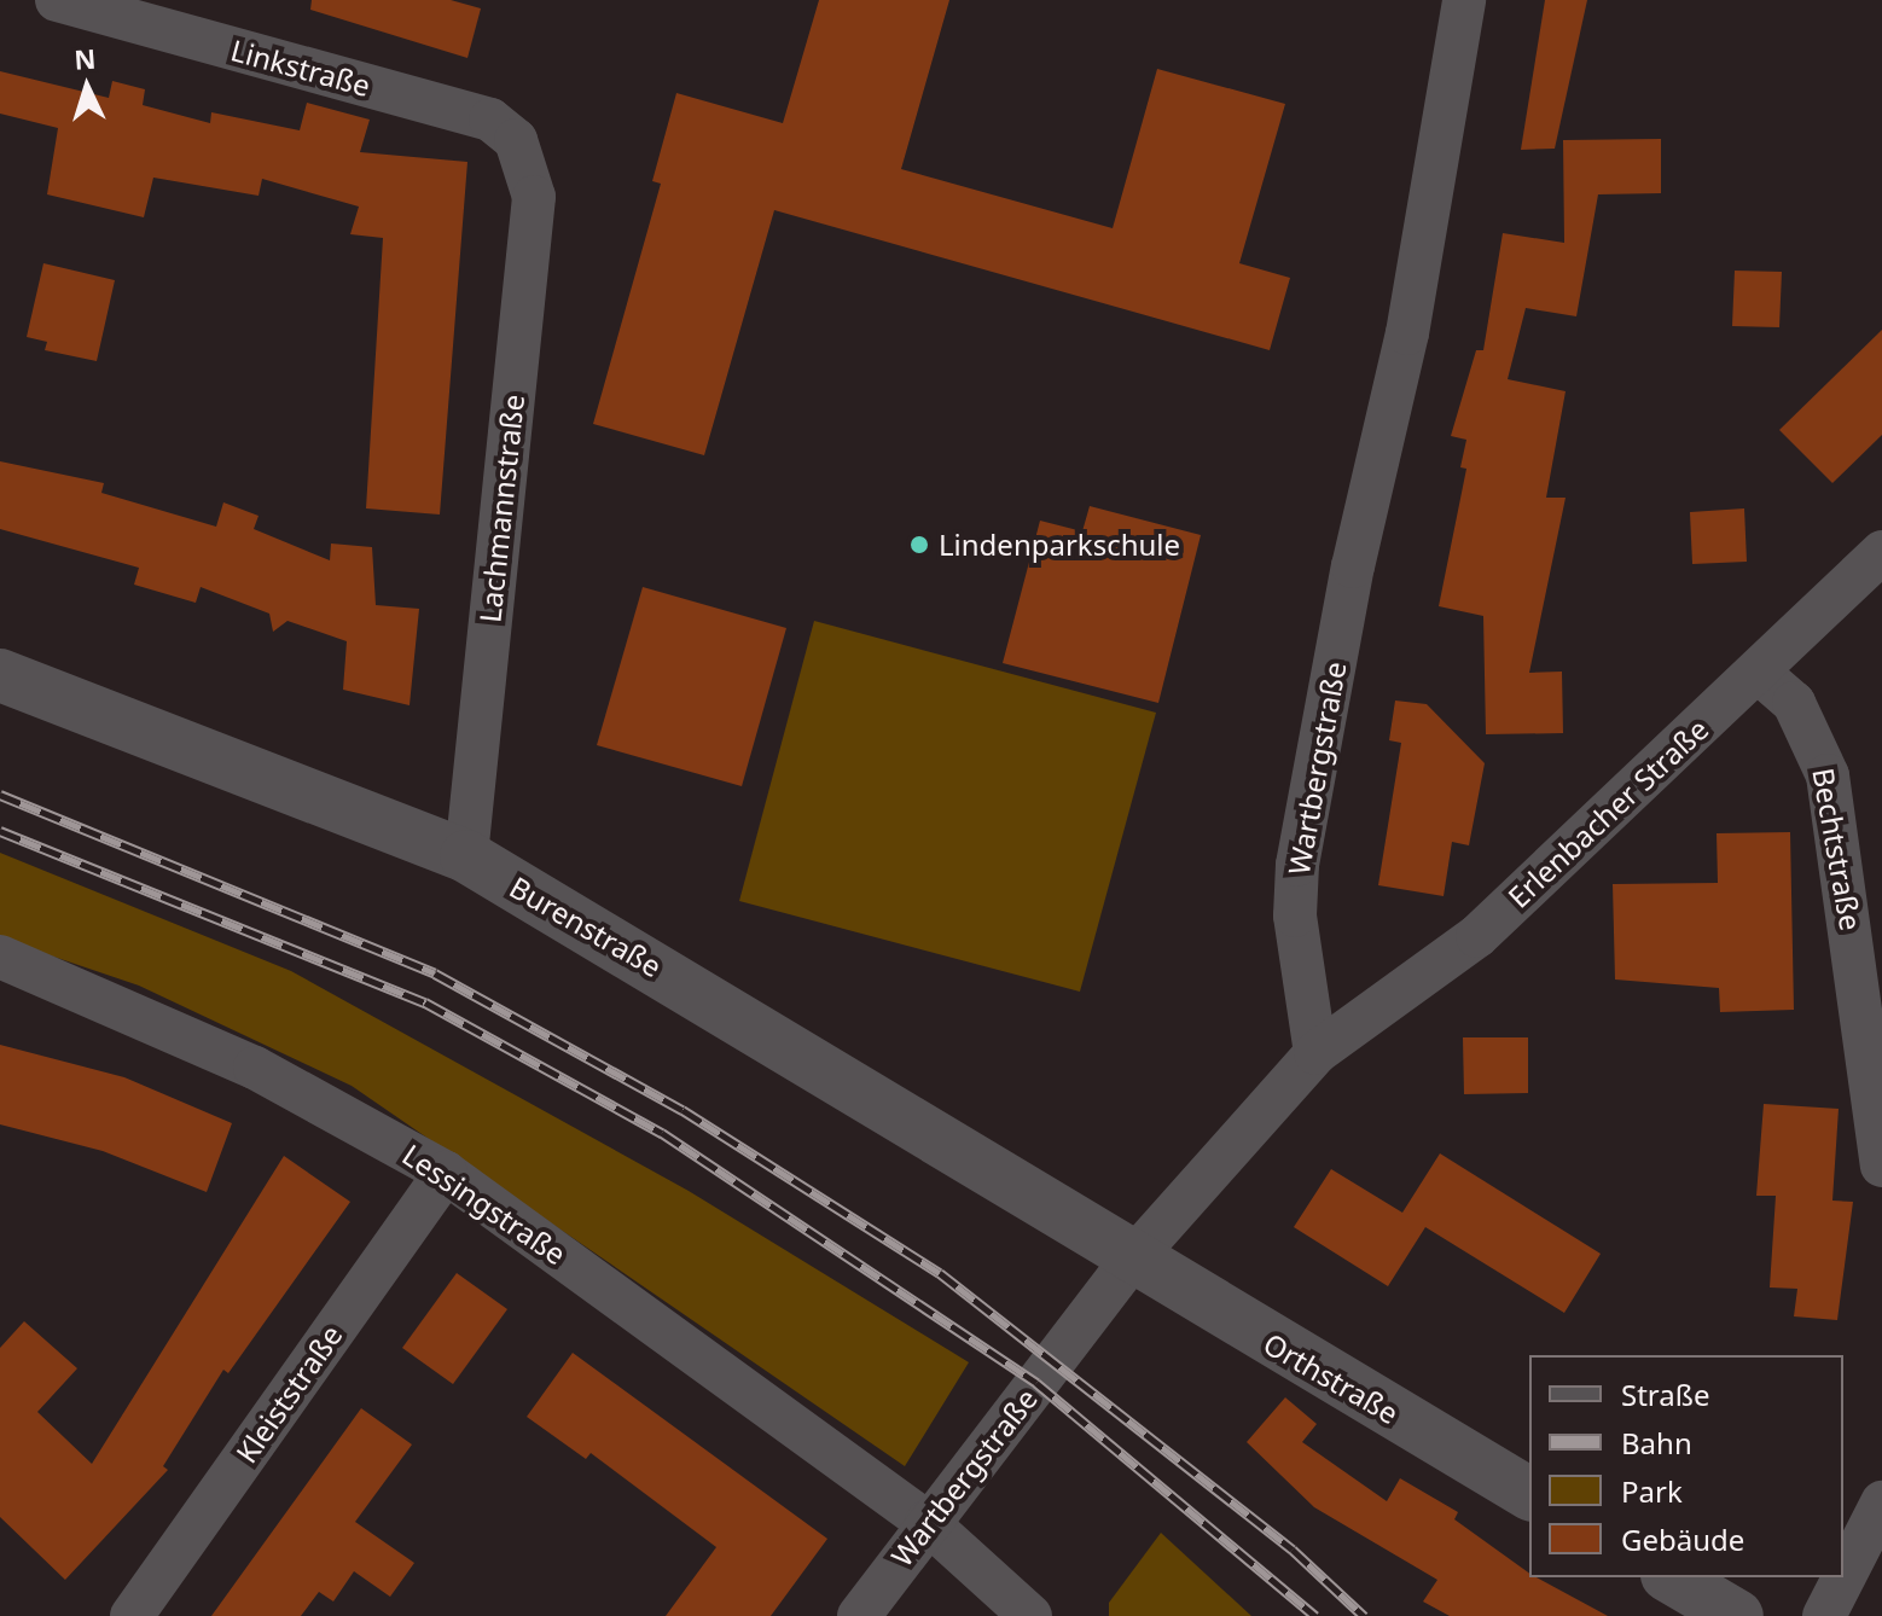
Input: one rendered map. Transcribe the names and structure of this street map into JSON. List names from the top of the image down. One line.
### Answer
{"streets":{"street":["Linkstraße","Lachmannstraße","Wartbergstraße","Erlenbacher Straße","Bechtstraße","Burenstraße","Lessingstraße","Orthstraße","Kleiststraße"]},"crossings":[["Linkstraße","Lachmannstraße"],["Lachmannstraße","Burenstraße"],["Wartbergstraße","Erlenbacher Straße"],["Wartbergstraße","Burenstraße"],["Wartbergstraße","Lessingstraße"],["Wartbergstraße","Orthstraße"],["Erlenbacher Straße","Bechtstraße"],["Burenstraße","Orthstraße"],["Lessingstraße","Kleiststraße"]],"places":["Lindenparkschule"],"legend":["Straße","Bahn","Park","Gebäude"],"north":"top"}
